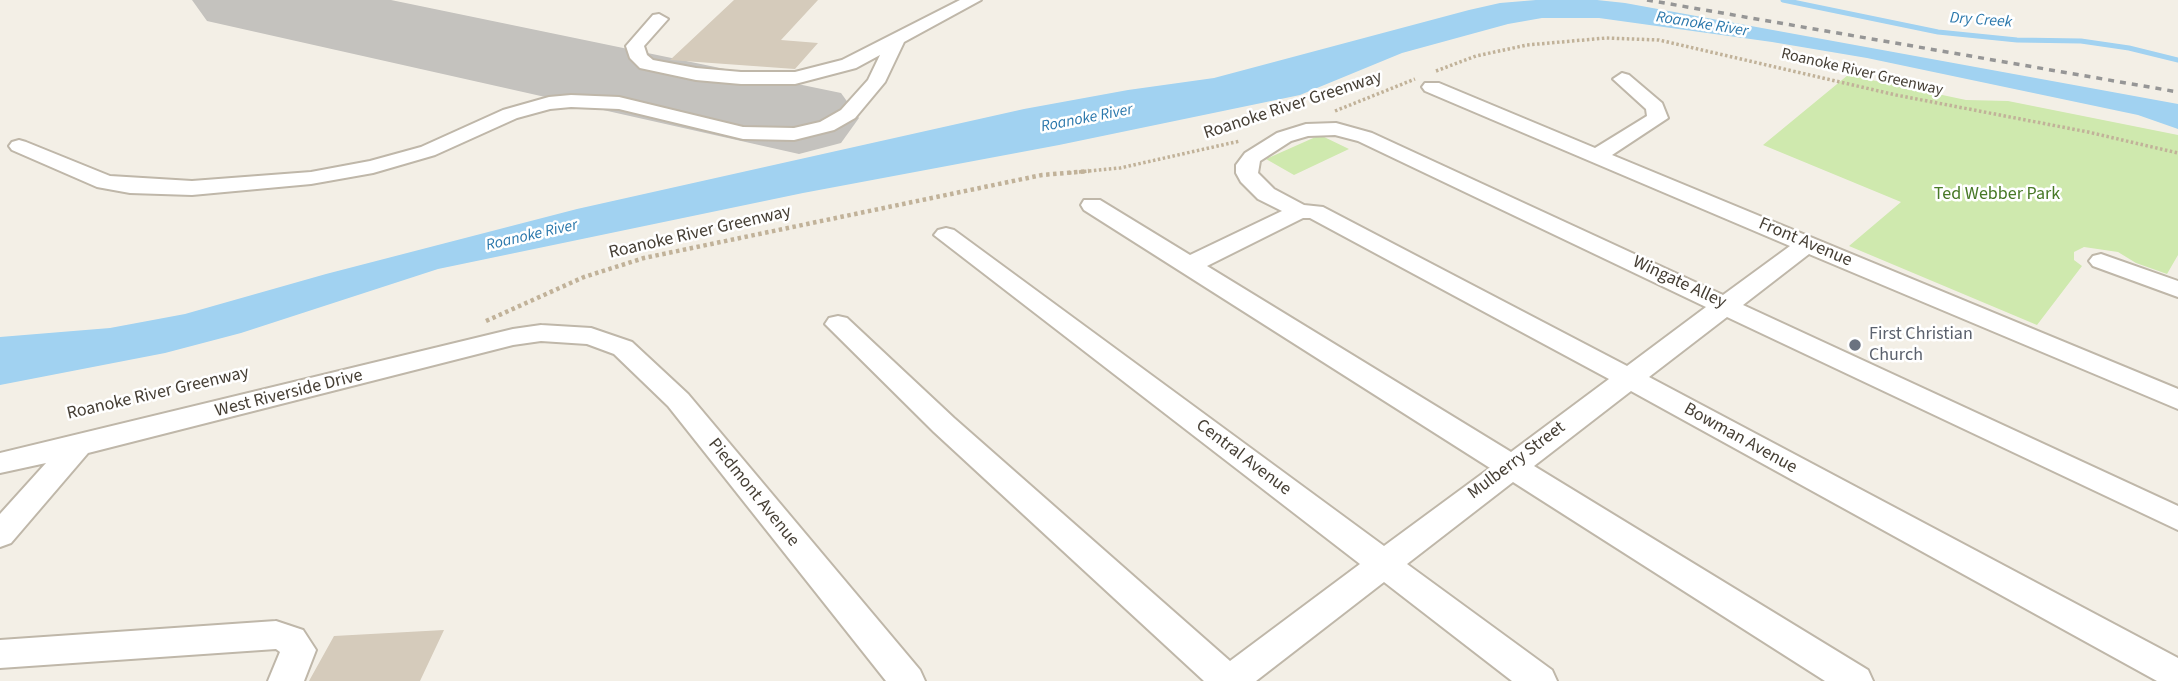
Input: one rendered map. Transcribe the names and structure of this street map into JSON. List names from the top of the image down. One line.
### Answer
{"streets":{"street":["Front Avenue","Wingate Alley","West Riverside Drive","Bowman Avenue","Central Avenue","Mulberry Street","Piedmont Avenue"],"path":["Roanoke River Greenway"]},"crossings":[["Roanoke River Greenway","Front Avenue"],["Front Avenue","Mulberry Street"],["Wingate Alley","Bowman Avenue"],["Wingate Alley","Mulberry Street"],["West Riverside Drive","Piedmont Avenue"],["Bowman Avenue","Mulberry Street"],["Central Avenue","Mulberry Street"]],"water":["Dry Creek","Roanoke River"],"parks":["Ted Webber Park"],"places":["First Christian Church"]}
